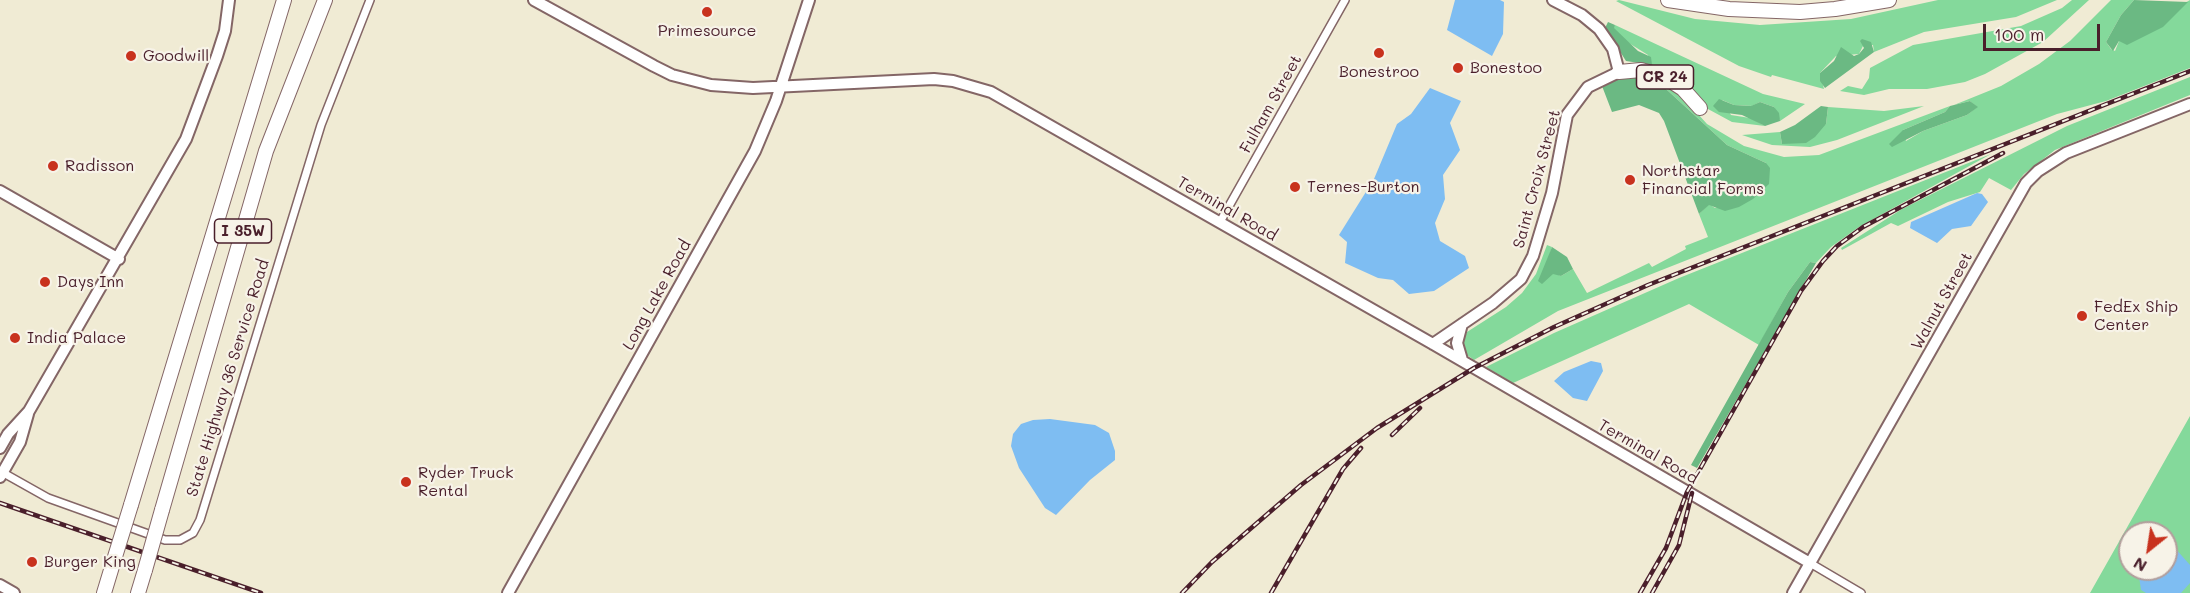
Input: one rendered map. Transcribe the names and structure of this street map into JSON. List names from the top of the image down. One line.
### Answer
{"streets":{"highway":["CR 24","I 35W"],"street":["Fulham Street","Saint Croix Street","Terminal Road","Long Lake Road","Walnut Street","State Highway 36 Service Road"]},"crossings":[["CR 24","Saint Croix Street"],["Fulham Street","Terminal Road"],["Saint Croix Street","Terminal Road"],["Terminal Road","Long Lake Road"],["Terminal Road","Walnut Street"]],"places":["Primesource","Bonestroo","Goodwill","Bonestoo","Radisson","Northstar Financial Forms","Ternes-Burton","Days Inn","FedEx Ship Center","India Palace","Ryder Truck Rental","Burger King"],"scale_bar":"100 m","north":"bottom left"}
